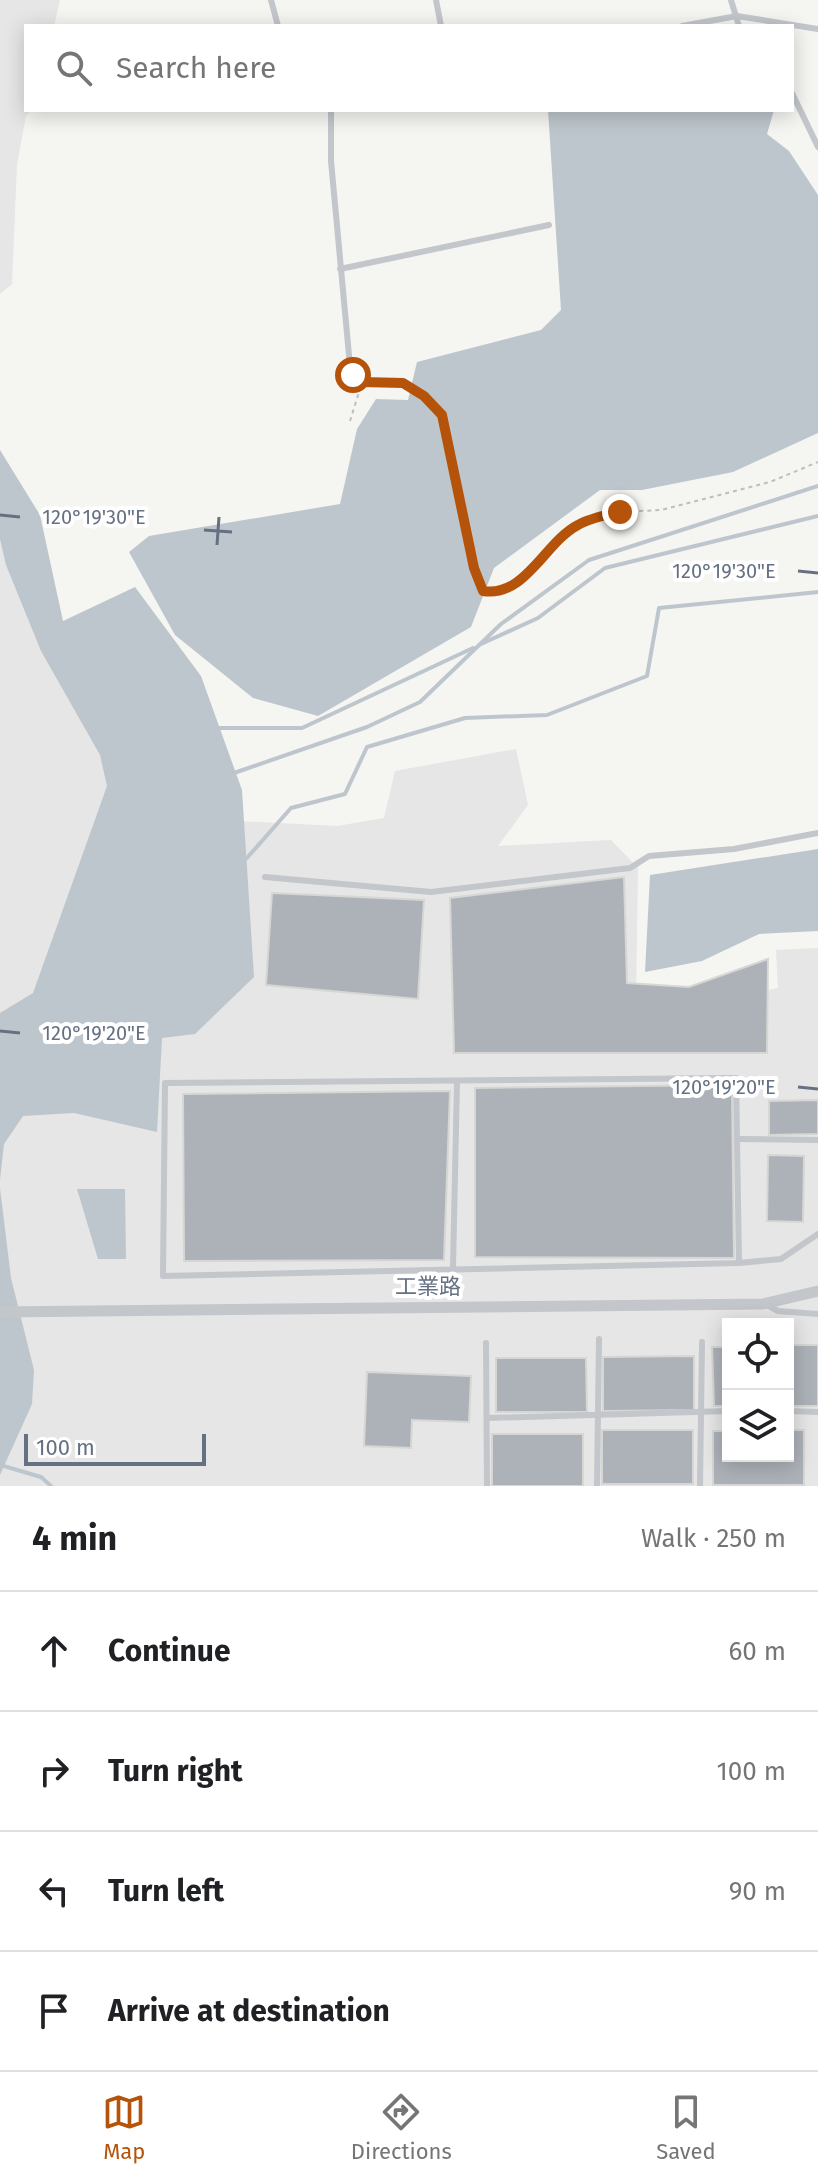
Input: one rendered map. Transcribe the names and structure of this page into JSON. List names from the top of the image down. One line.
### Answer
{"streets":{"street":["工業路"]},"scale_bar":"100 m","page":{"search":"Search here","scale":"100 m","heading":["4 min","Walk · 250 m"],"list":[["Continue","60 m"],["Turn right","100 m"],["Turn left","90 m"],"Arrive at destination"],"nav":["Map","Directions","Saved"]},"coordinates":["120°19'30\"E","120°19'20\"E"]}
